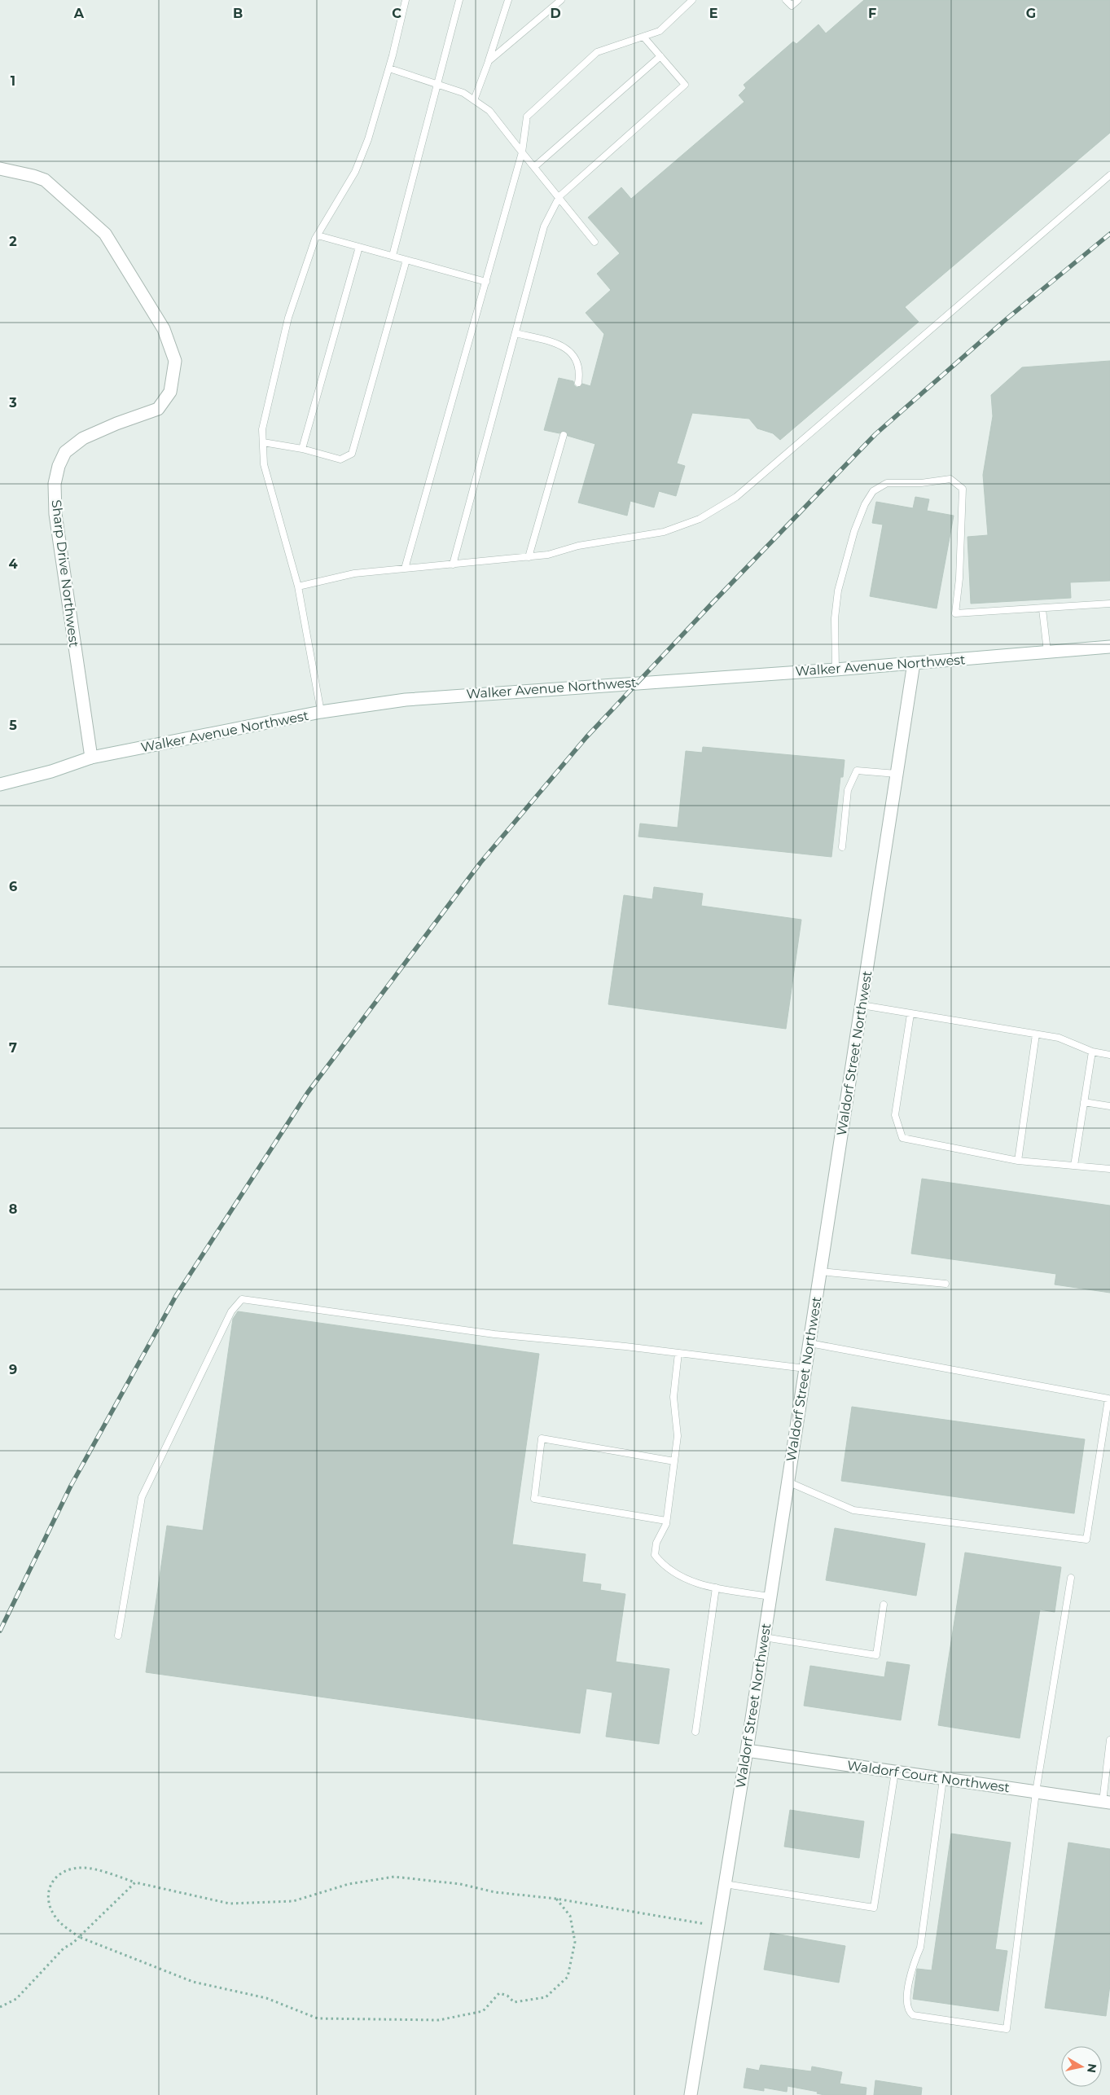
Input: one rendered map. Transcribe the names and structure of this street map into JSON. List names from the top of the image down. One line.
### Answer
{"streets":{"street":["Sharp Drive Northwest","Walker Avenue Northwest","Waldorf Street Northwest","Waldorf Court Northwest"]},"crossings":[["Sharp Drive Northwest","Walker Avenue Northwest"],["Walker Avenue Northwest","Waldorf Street Northwest"],["Waldorf Street Northwest","Waldorf Court Northwest"]],"north":"right","grid":{"columns":["A","B","C","D","E","F","G"],"rows":["1","2","3","4","5","6","7","8","9"]}}
